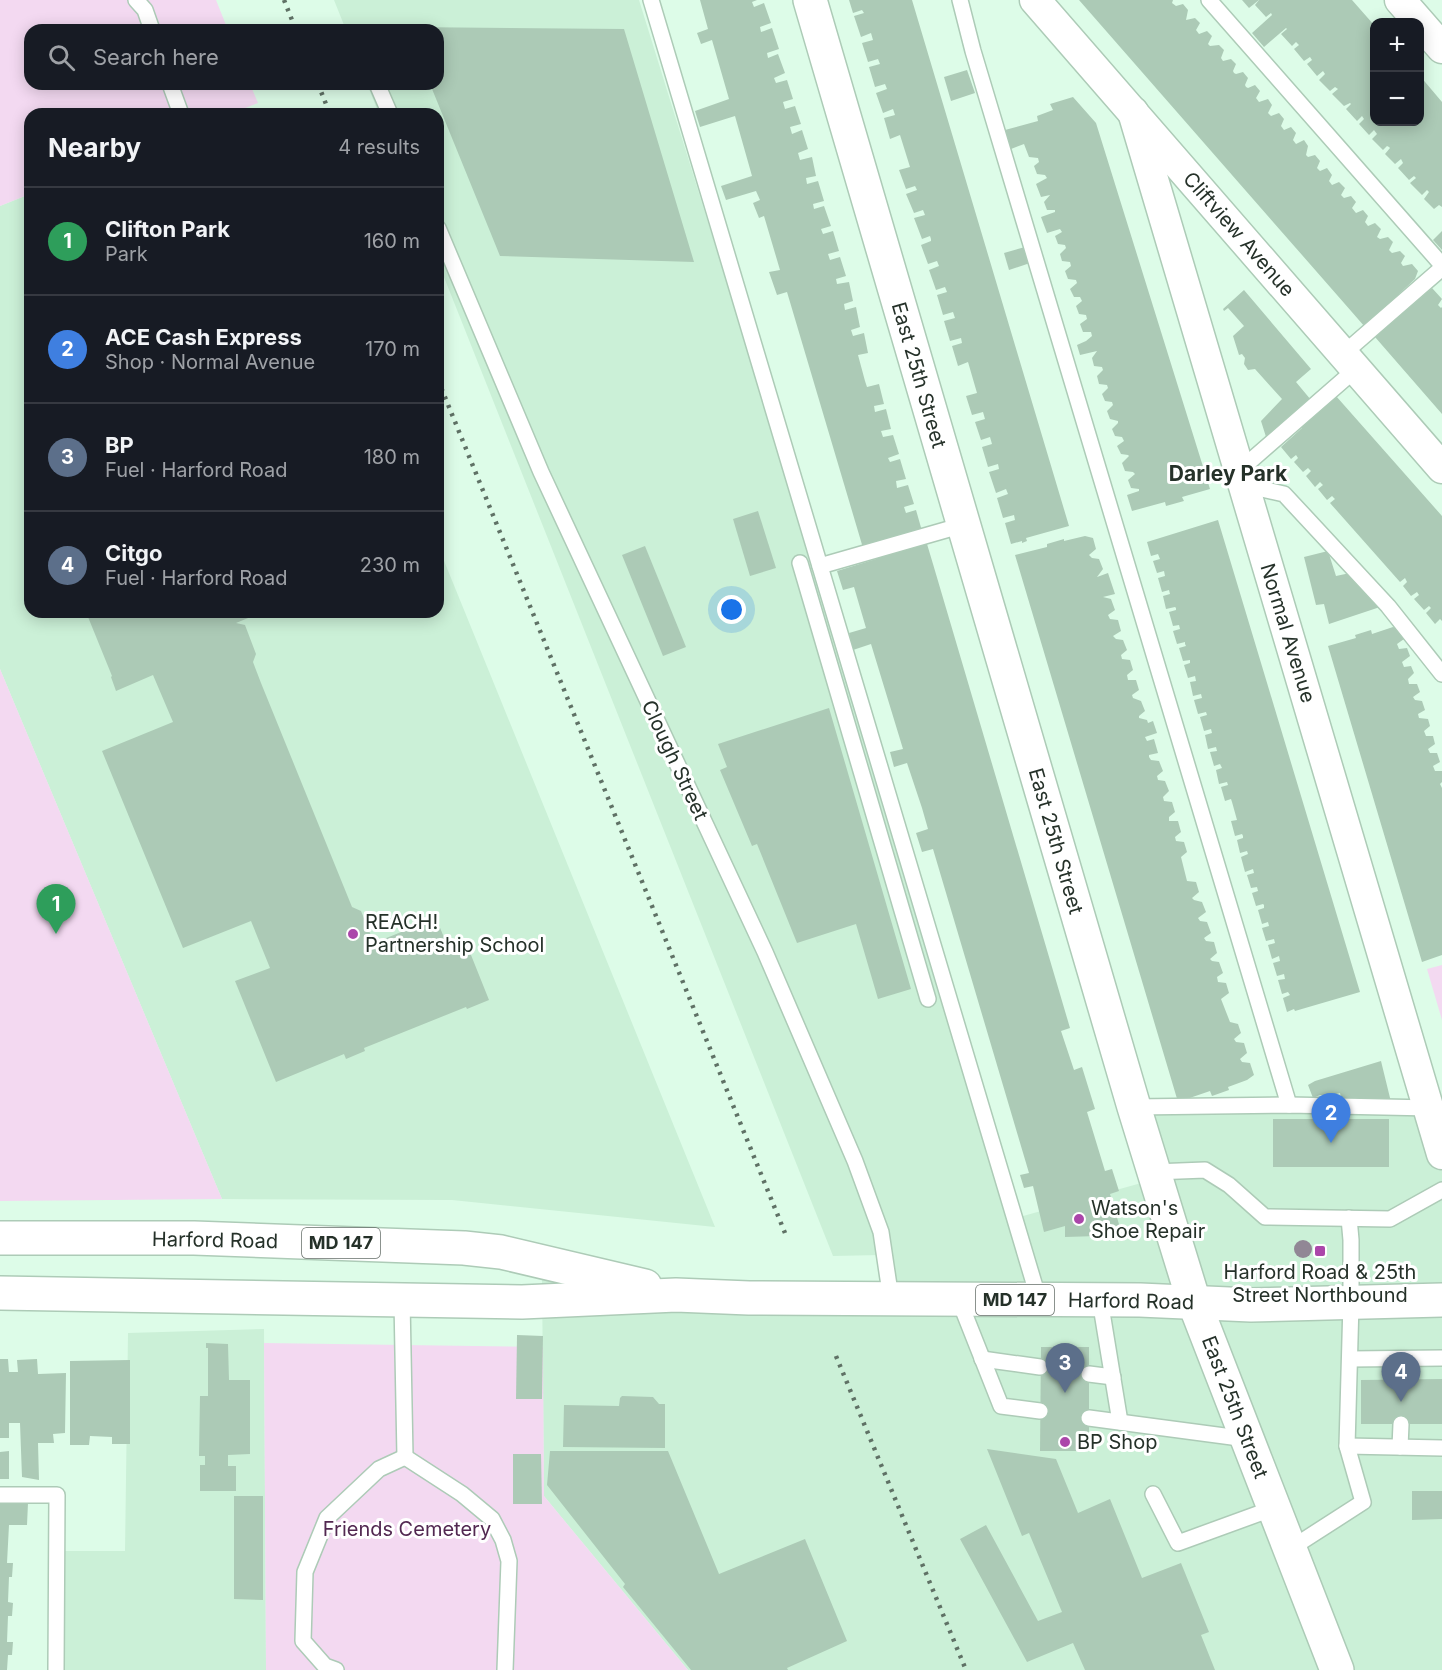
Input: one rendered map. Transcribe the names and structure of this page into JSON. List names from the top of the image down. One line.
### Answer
{"streets":{"main road":["East 25th Street","Harford Road","MD 147"],"street":["Cliftview Avenue","Normal Avenue"],"lane":["Clough Street"]},"crossings":[["Cliftview Avenue","Normal Avenue"],["East 25th Street","Harford Road"],["Clough Street","Harford Road"]],"districts":["Darley Park"],"parks":["Friends Cemetery"],"places":{"other":["REACH! Partnership School","Watson's Shoe Repair","BP Shop"],"transit":["Harford Road & 25th Street Northbound"]},"page":{"map_buttons":["+","−"],"search":"Search here","heading":["Nearby","4 results"],"list":[{"mark":"1","name":"Clifton Park","note":"Park","value":"160 m"},{"mark":"2","name":"ACE Cash Express","note":"Shop · Normal Avenue","value":"170 m"},{"mark":"3","name":"BP","note":"Fuel · Harford Road","value":"180 m"},{"mark":"4","name":"Citgo","note":"Fuel · Harford Road","value":"230 m"}],"pins":["1","2","3","4"]}}
